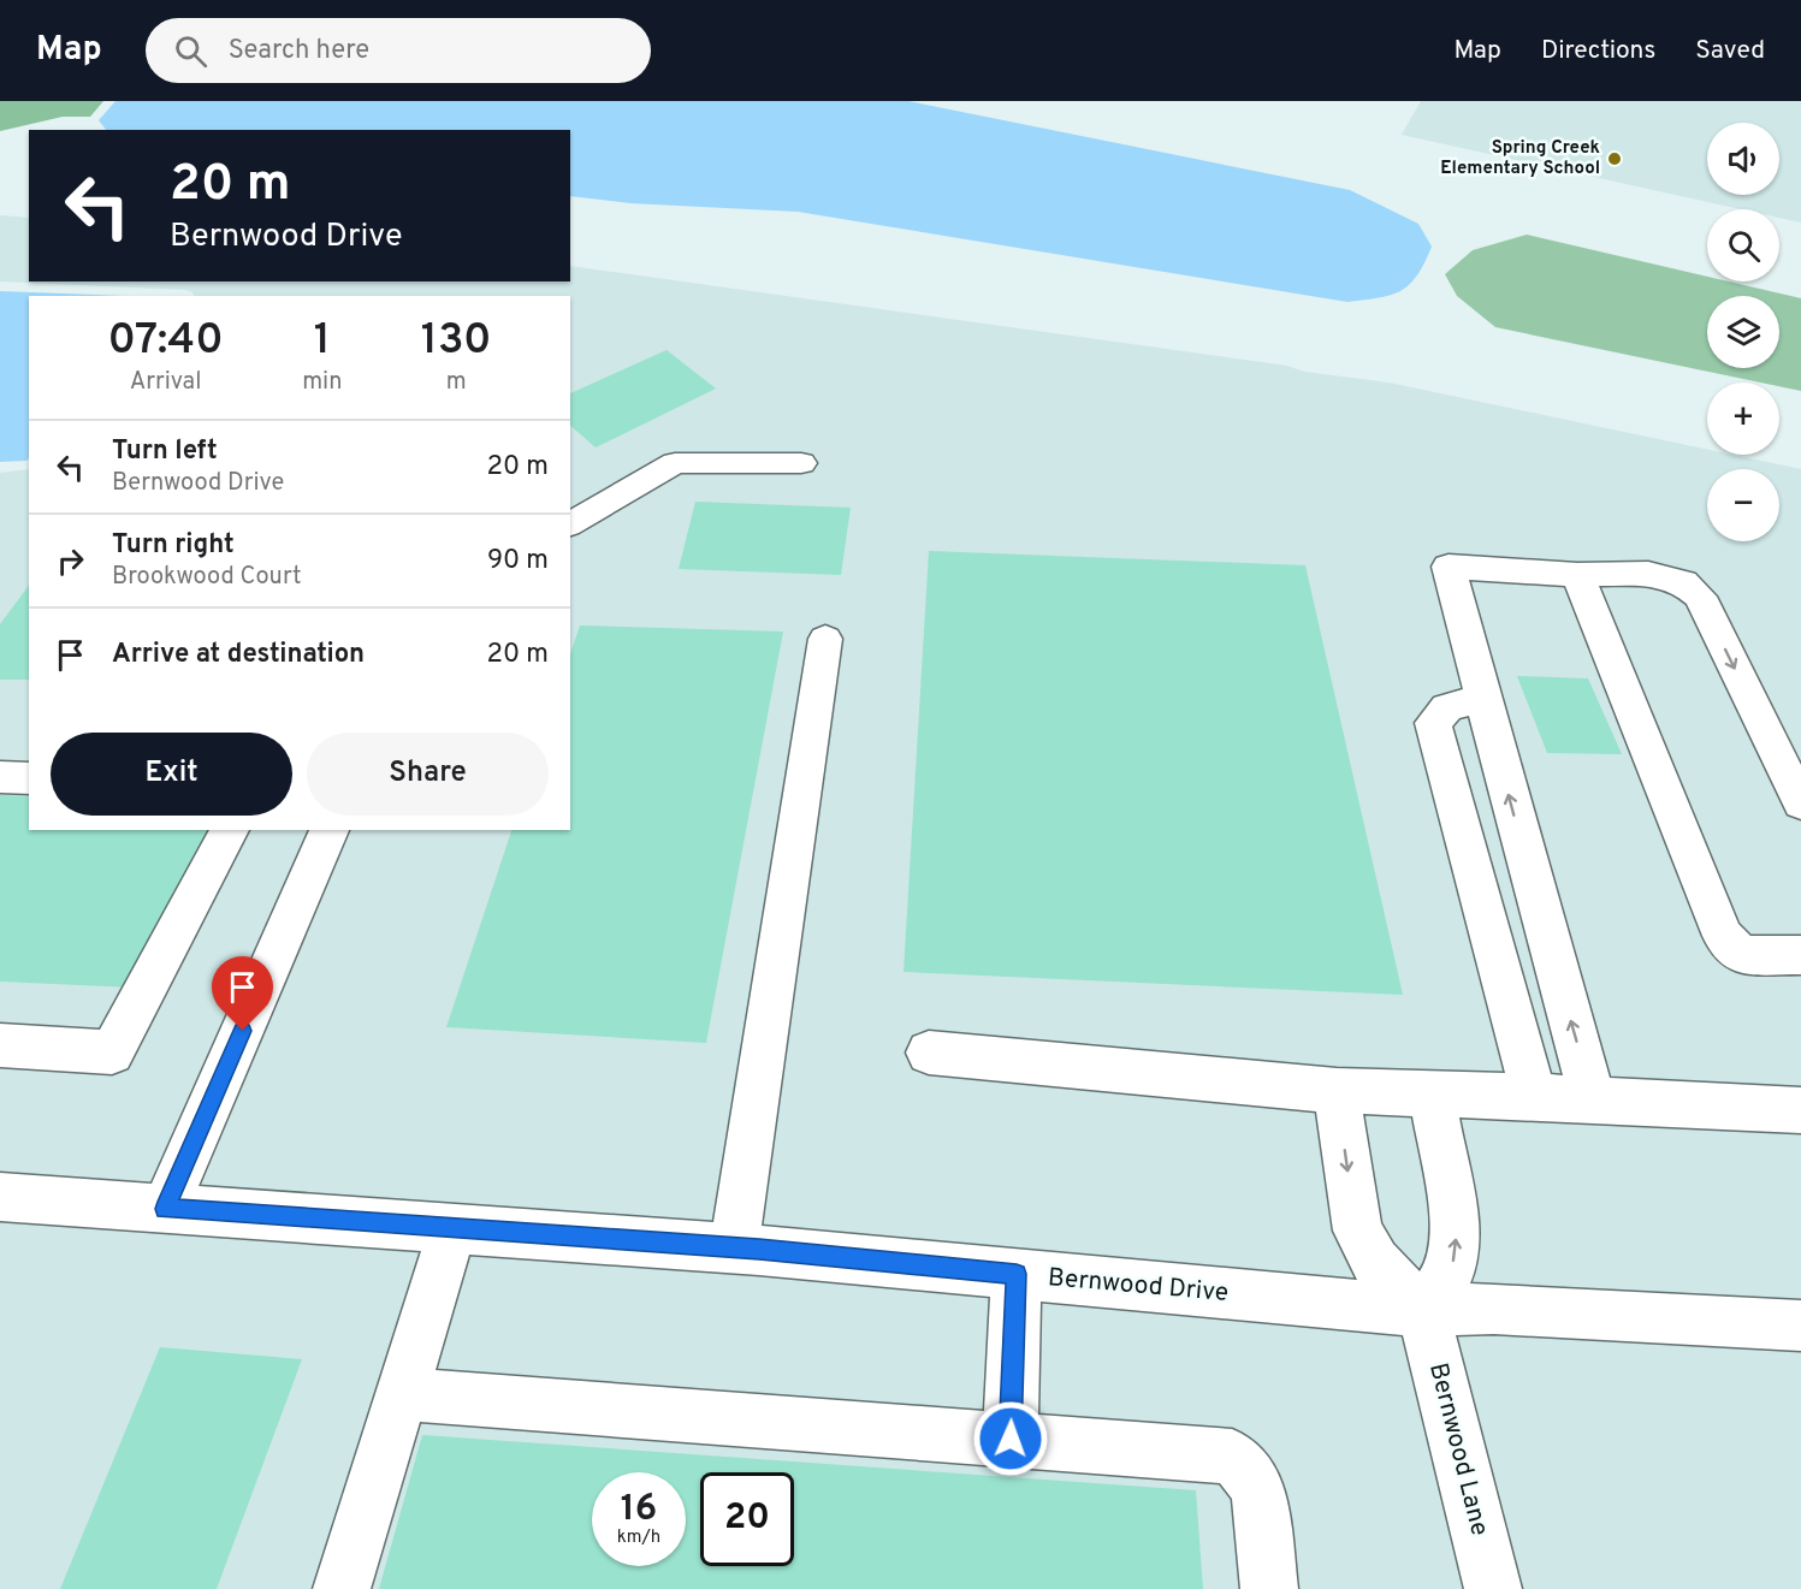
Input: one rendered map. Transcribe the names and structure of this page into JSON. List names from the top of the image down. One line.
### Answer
{"streets":{"street":["Bernwood Drive","Bernwood Lane"]},"crossings":[["Bernwood Drive","Bernwood Lane"]],"places":["Spring Creek Elementary School"],"page":{"header":"Map","search":"Search here","nav":["Map","Directions","Saved"],"map_buttons":["+","−"],"turn":["20 m","Bernwood Drive"],"eta":["07:40","Arrival","1","min","130","m"],"list":[{"name":"Turn left","note":"Bernwood Drive","value":"20 m"},{"name":"Turn right","note":"Brookwood Court","value":"90 m"},{"name":"Arrive at destination","value":"20 m"}],"buttons":["Exit","Share"],"speed":"16 km/h","limit":"20"}}
